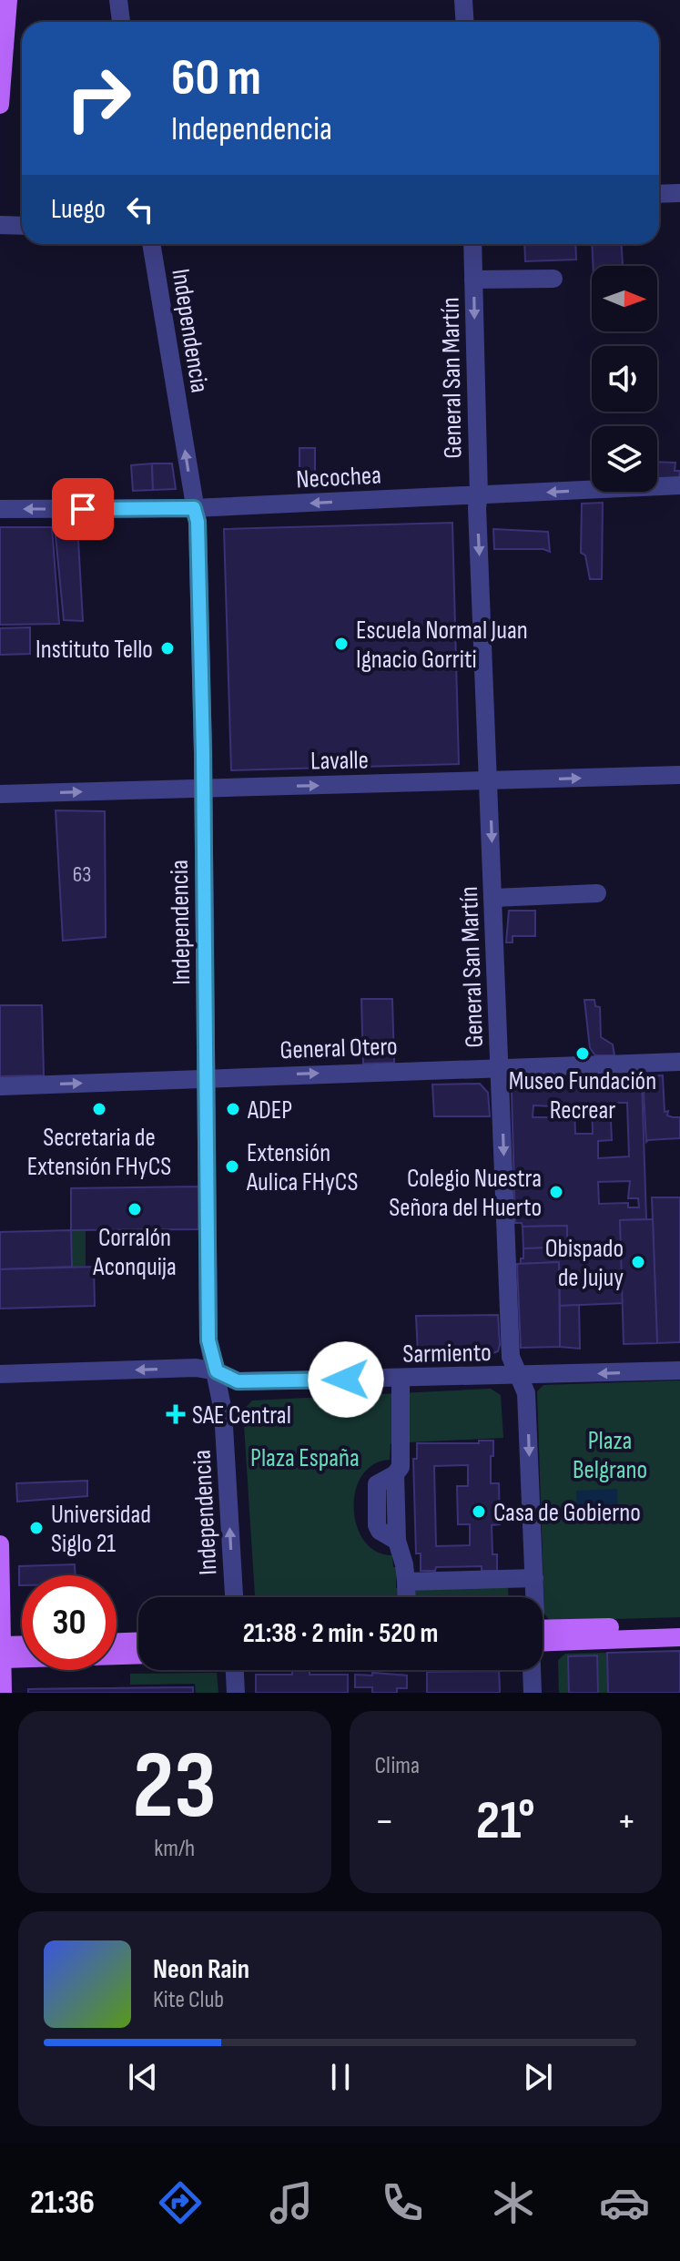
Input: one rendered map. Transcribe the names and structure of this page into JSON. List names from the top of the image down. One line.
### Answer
{"streets":{"street":["Independencia","General San Martín","Necochea","Lavalle","General Otero","Sarmiento"]},"crossings":[["Independencia","Necochea"],["Independencia","Lavalle"],["Independencia","General Otero"],["Independencia","Sarmiento"],["General San Martín","Necochea"],["General San Martín","Lavalle"],["General San Martín","General Otero"],["General San Martín","Sarmiento"]],"one_way":["Independencia","General San Martín","Necochea","Lavalle","General Otero","Sarmiento"],"parks":["Plaza Belgrano","Plaza España"],"places":{"other":["Escuela Normal Juan Ignacio Gorriti","Instituto Tello","Museo Fundación Recrear","Secretaria de Extensión FHyCS","ADEP","Extensión Aulica FHyCS","Colegio Nuestra Señora del Huerto","Corralón Aconquija","Obispado de Jujuy","Casa de Gobierno","Universidad Siglo 21"],"health":["SAE Central"]},"house_numbers":["63"],"north":"right","page":{"turn":["60 m","Independencia"],"then":"Luego","limit":"30","trip":"21:38 · 2 min · 520 m","tile":[["23","km/h"],"Clima"],"heat":["−","21°","+"],"song":["Neon Rain","Kite Club"],"tabs":"21:36"}}
